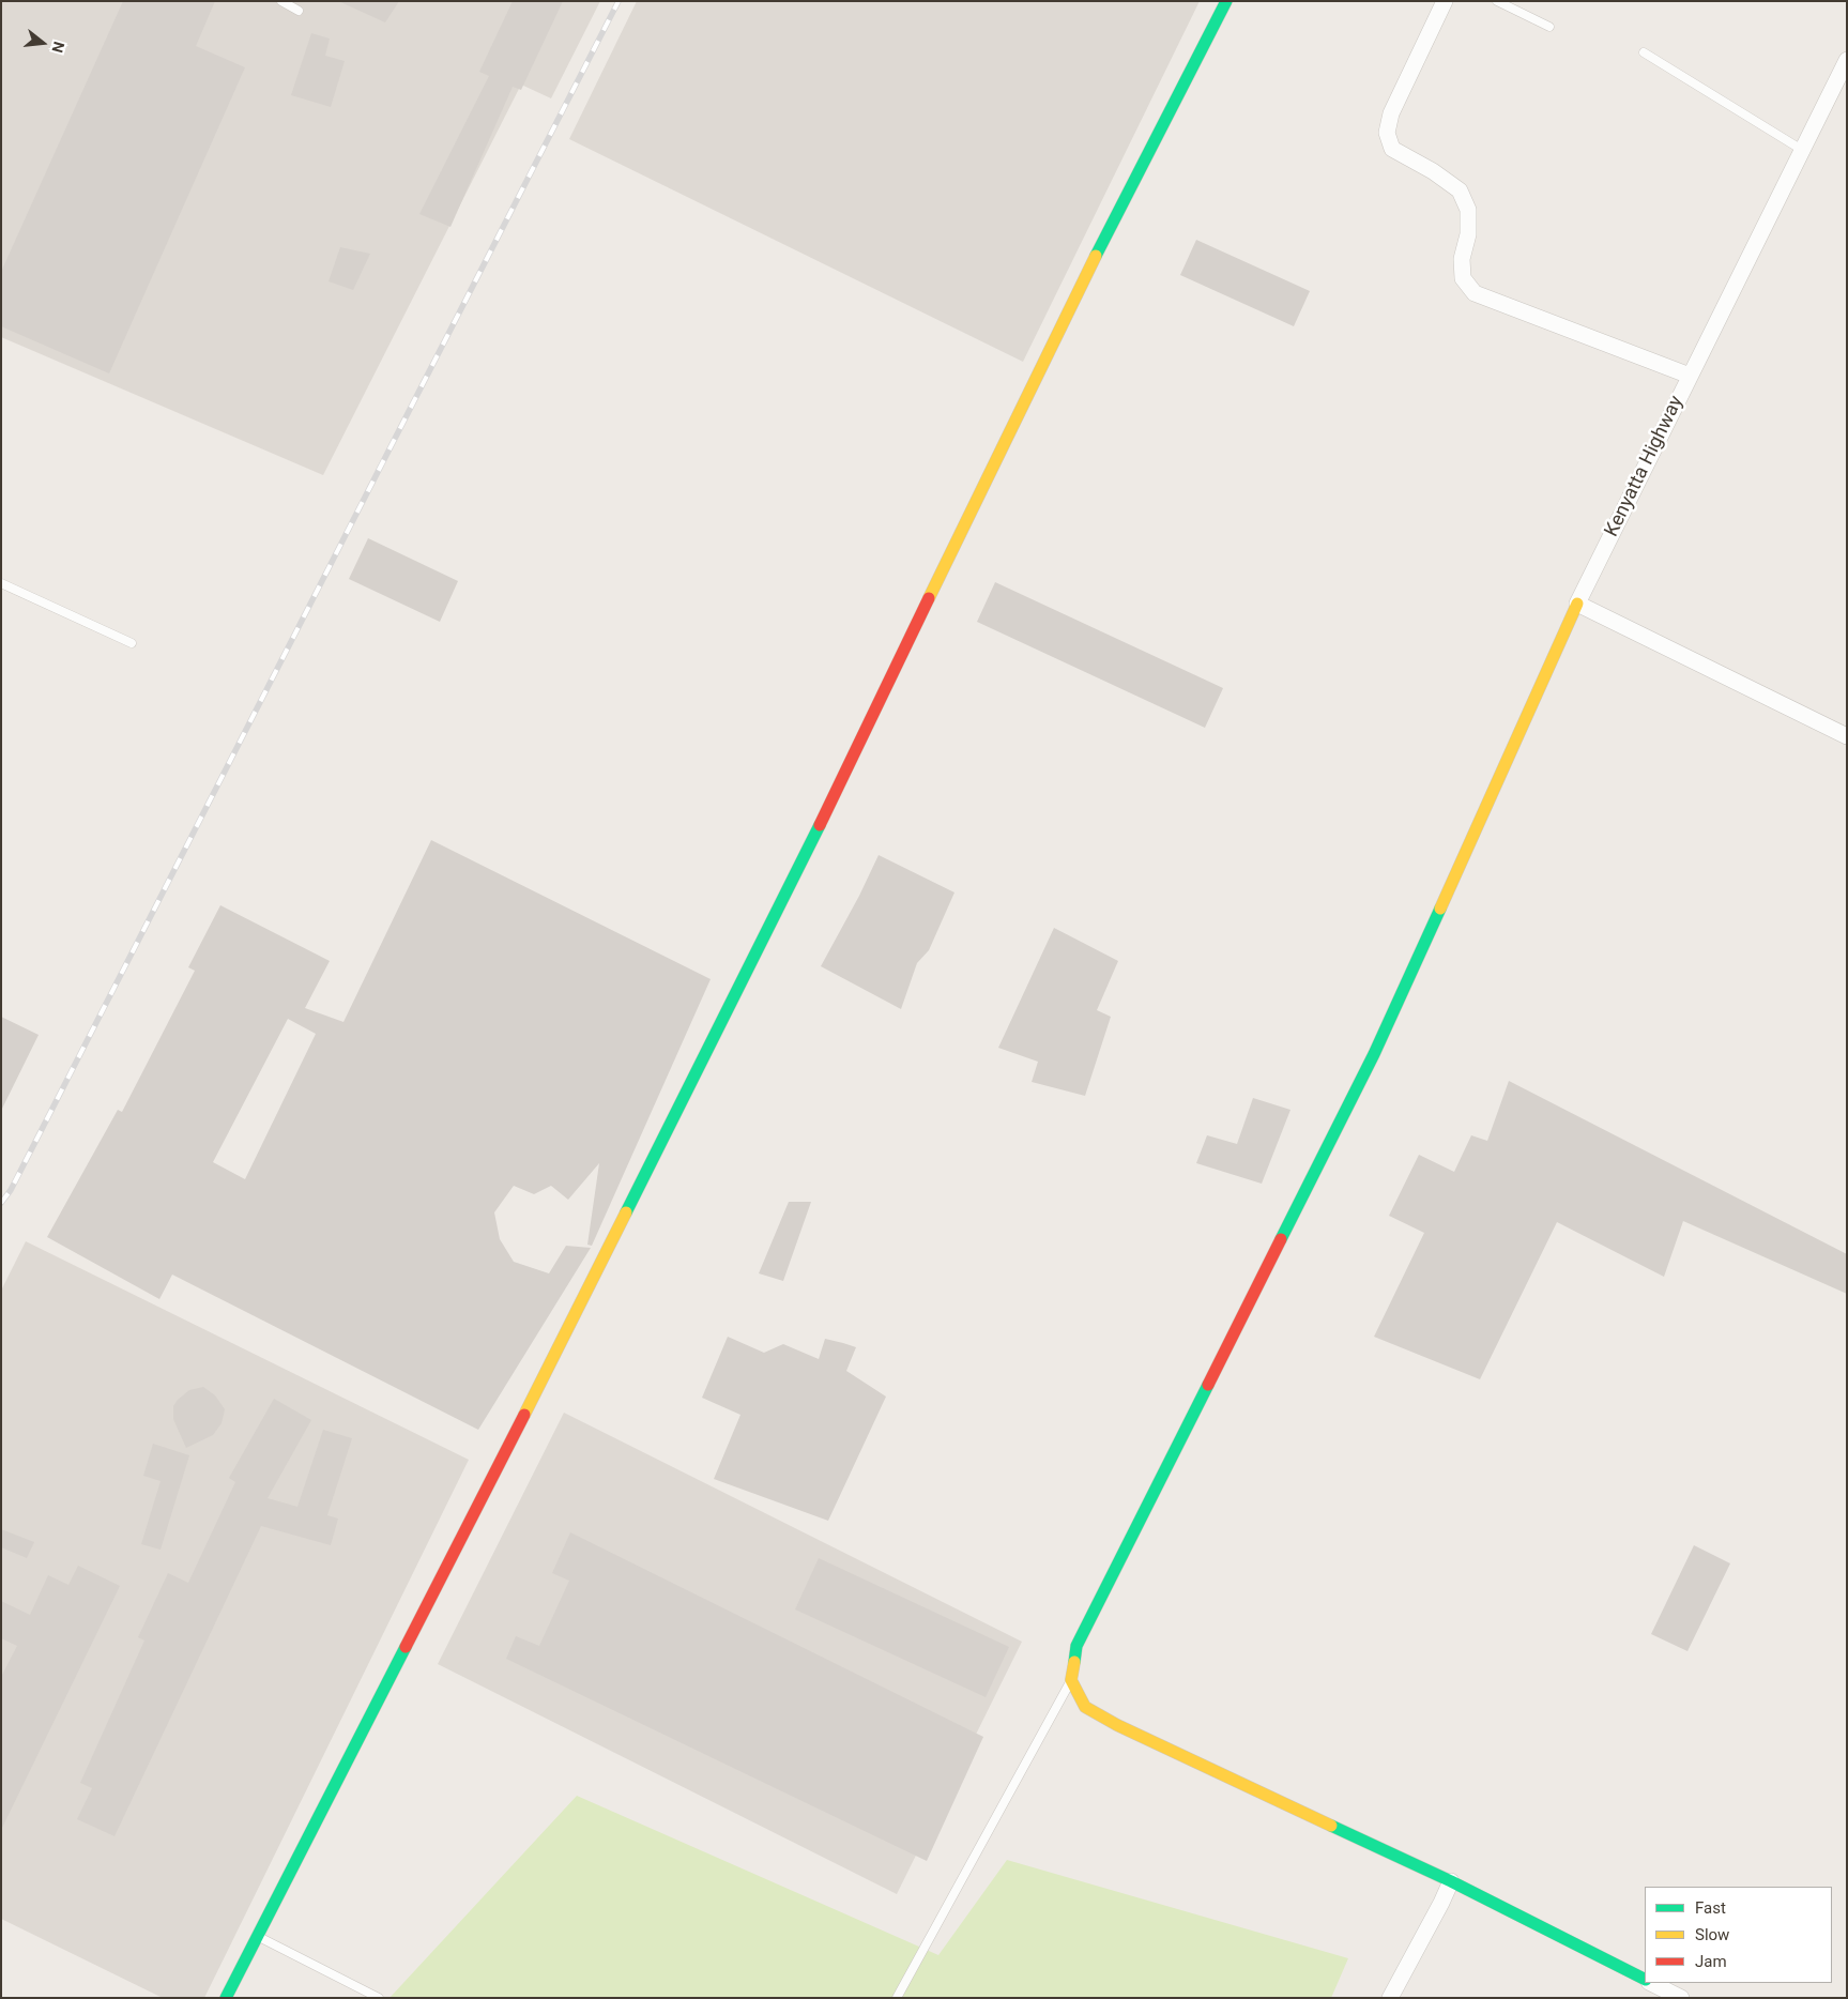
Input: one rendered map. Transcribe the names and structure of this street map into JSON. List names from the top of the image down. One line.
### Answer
{"streets":{"street":["Kenyatta Highway"]},"legend":["Fast","Slow","Jam"],"north":"right"}
